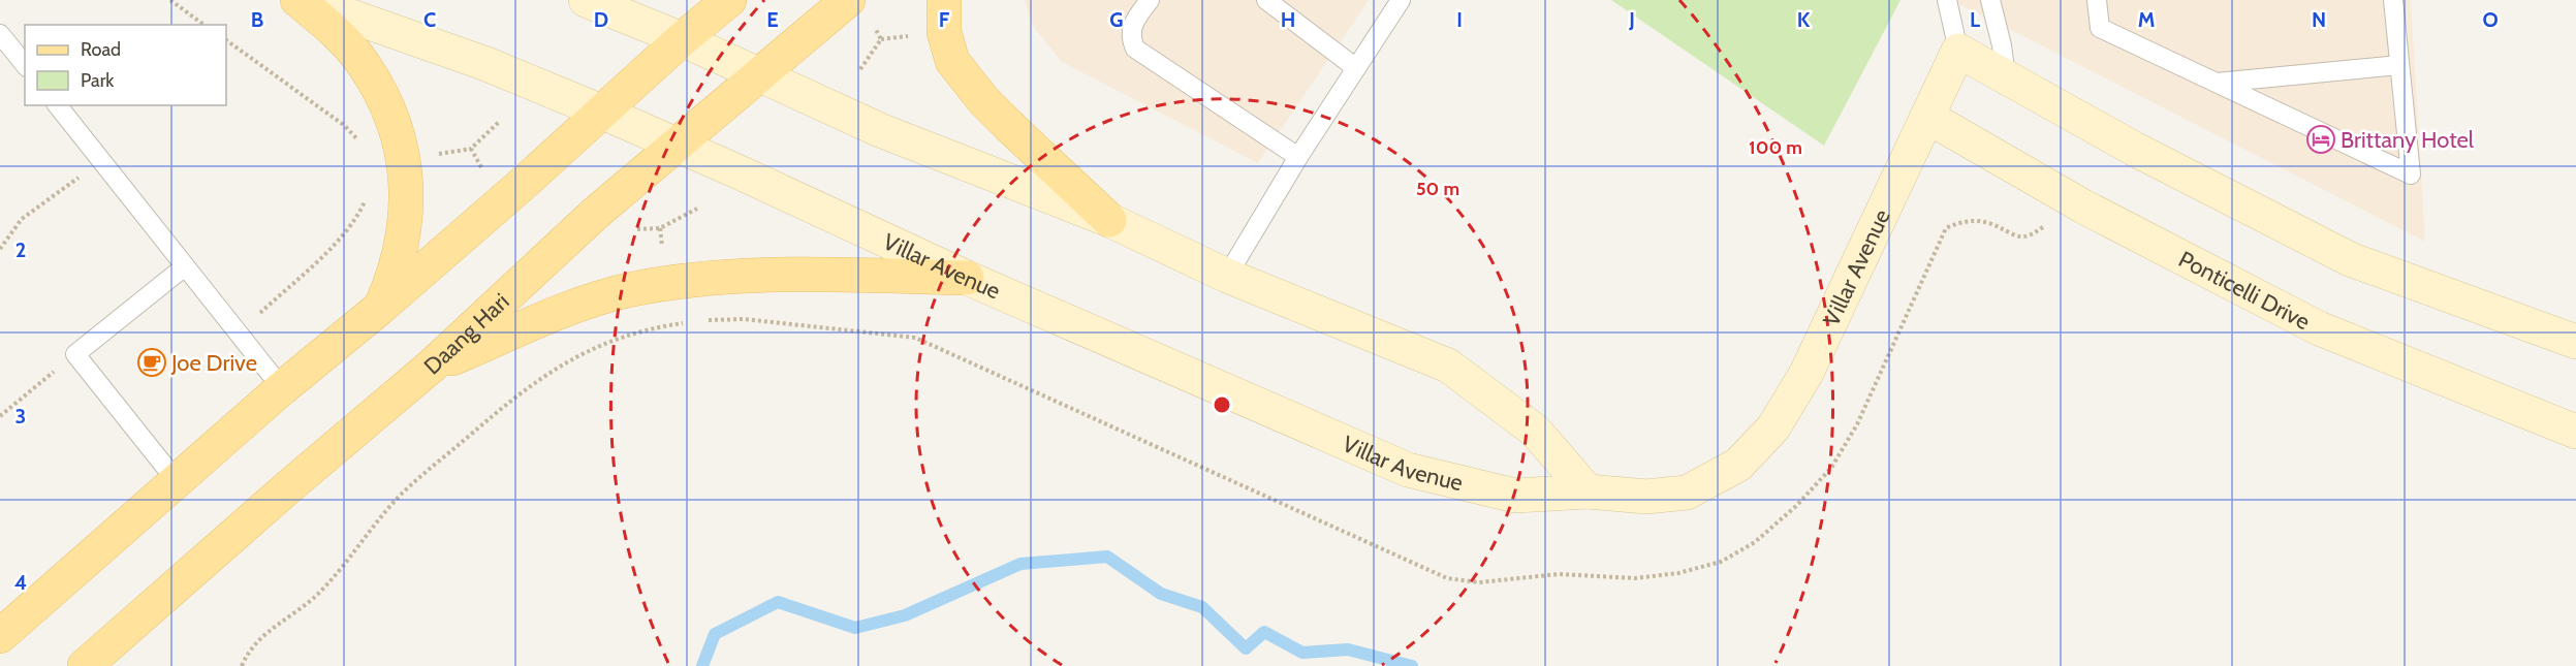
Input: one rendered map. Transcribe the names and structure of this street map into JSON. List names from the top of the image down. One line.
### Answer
{"streets":{"main road":["Daang Hari"],"street":["Villar Avenue","Ponticelli Drive"]},"crossings":[["Villar Avenue","Ponticelli Drive"],["Villar Avenue","Daang Hari"]],"places":{"hotel":["Brittany Hotel"],"cafe":["Joe Drive"]},"legend":["Road","Park"],"grid":{"columns":["B","C","D","E","F","G","H","I","J","K","L","M","N","O"],"rows":["2","3","4"]},"rings":["100 m","50 m"]}
